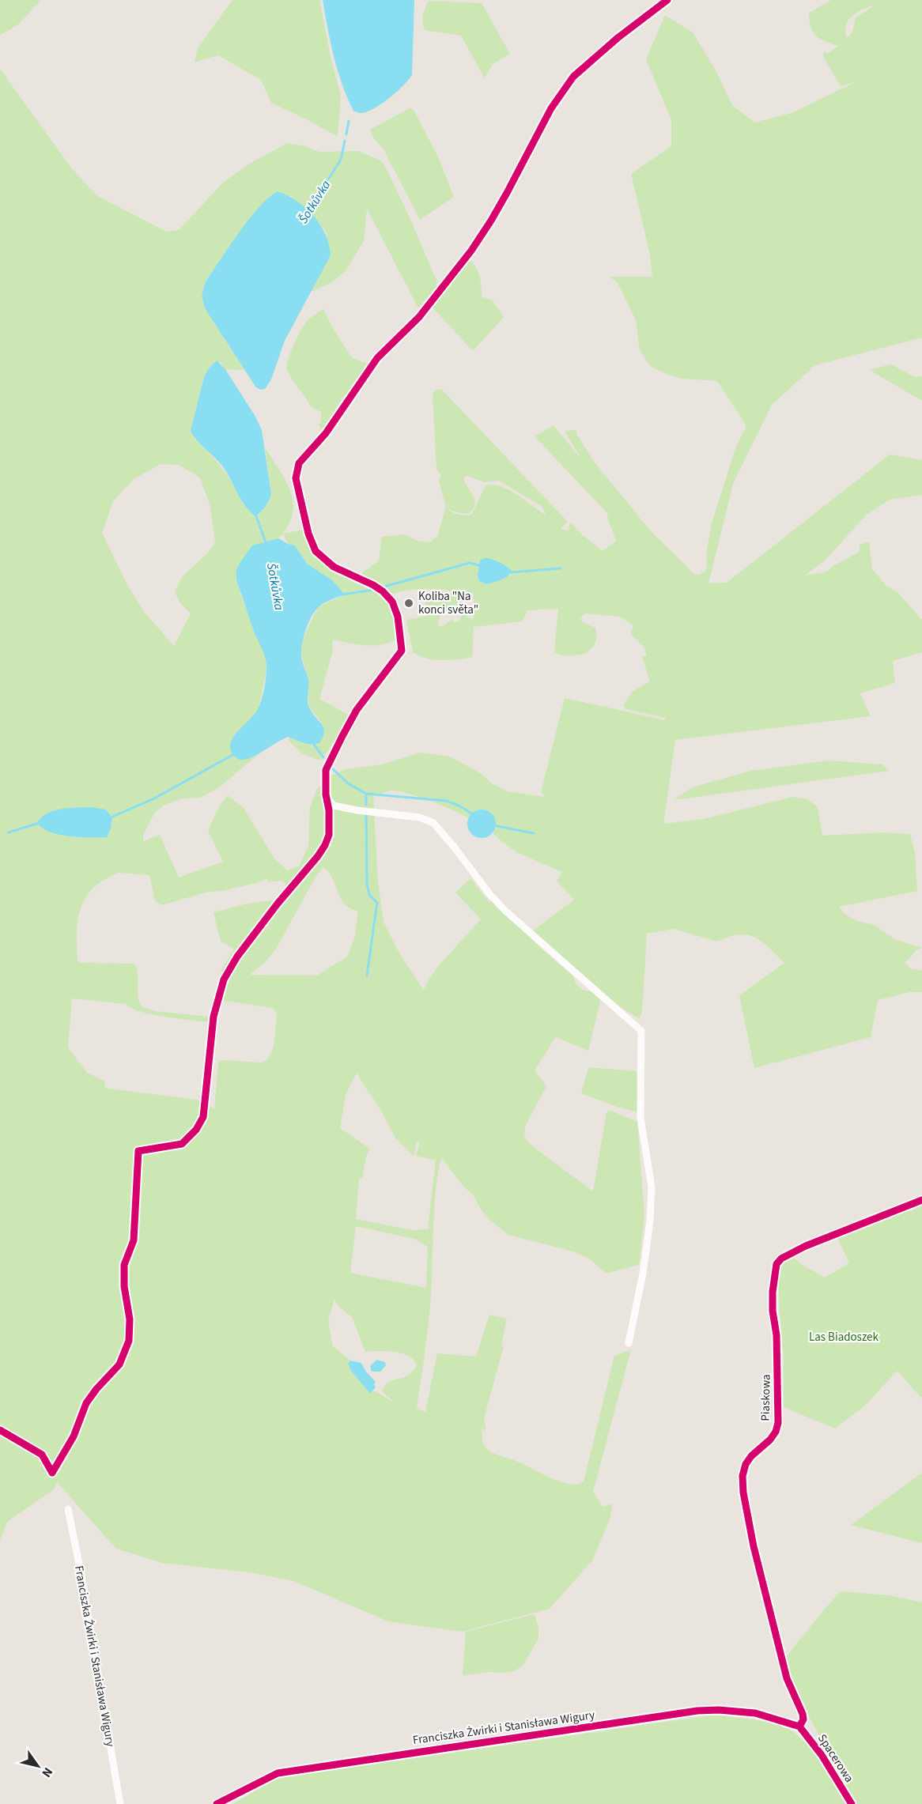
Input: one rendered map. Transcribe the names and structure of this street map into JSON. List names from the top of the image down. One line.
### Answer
{"streets":{"street":["Piaskowa","Franciszka Żwirki i Stanisława Wigury","Spacerowa"]},"crossings":[["Piaskowa","Franciszka Żwirki i Stanisława Wigury"],["Piaskowa","Spacerowa"],["Franciszka Żwirki i Stanisława Wigury","Spacerowa"]],"water":["Šotkůvka"],"parks":["Las Biadoszek"],"places":["Koliba \"Na konci světa\""],"north":"bottom right"}
